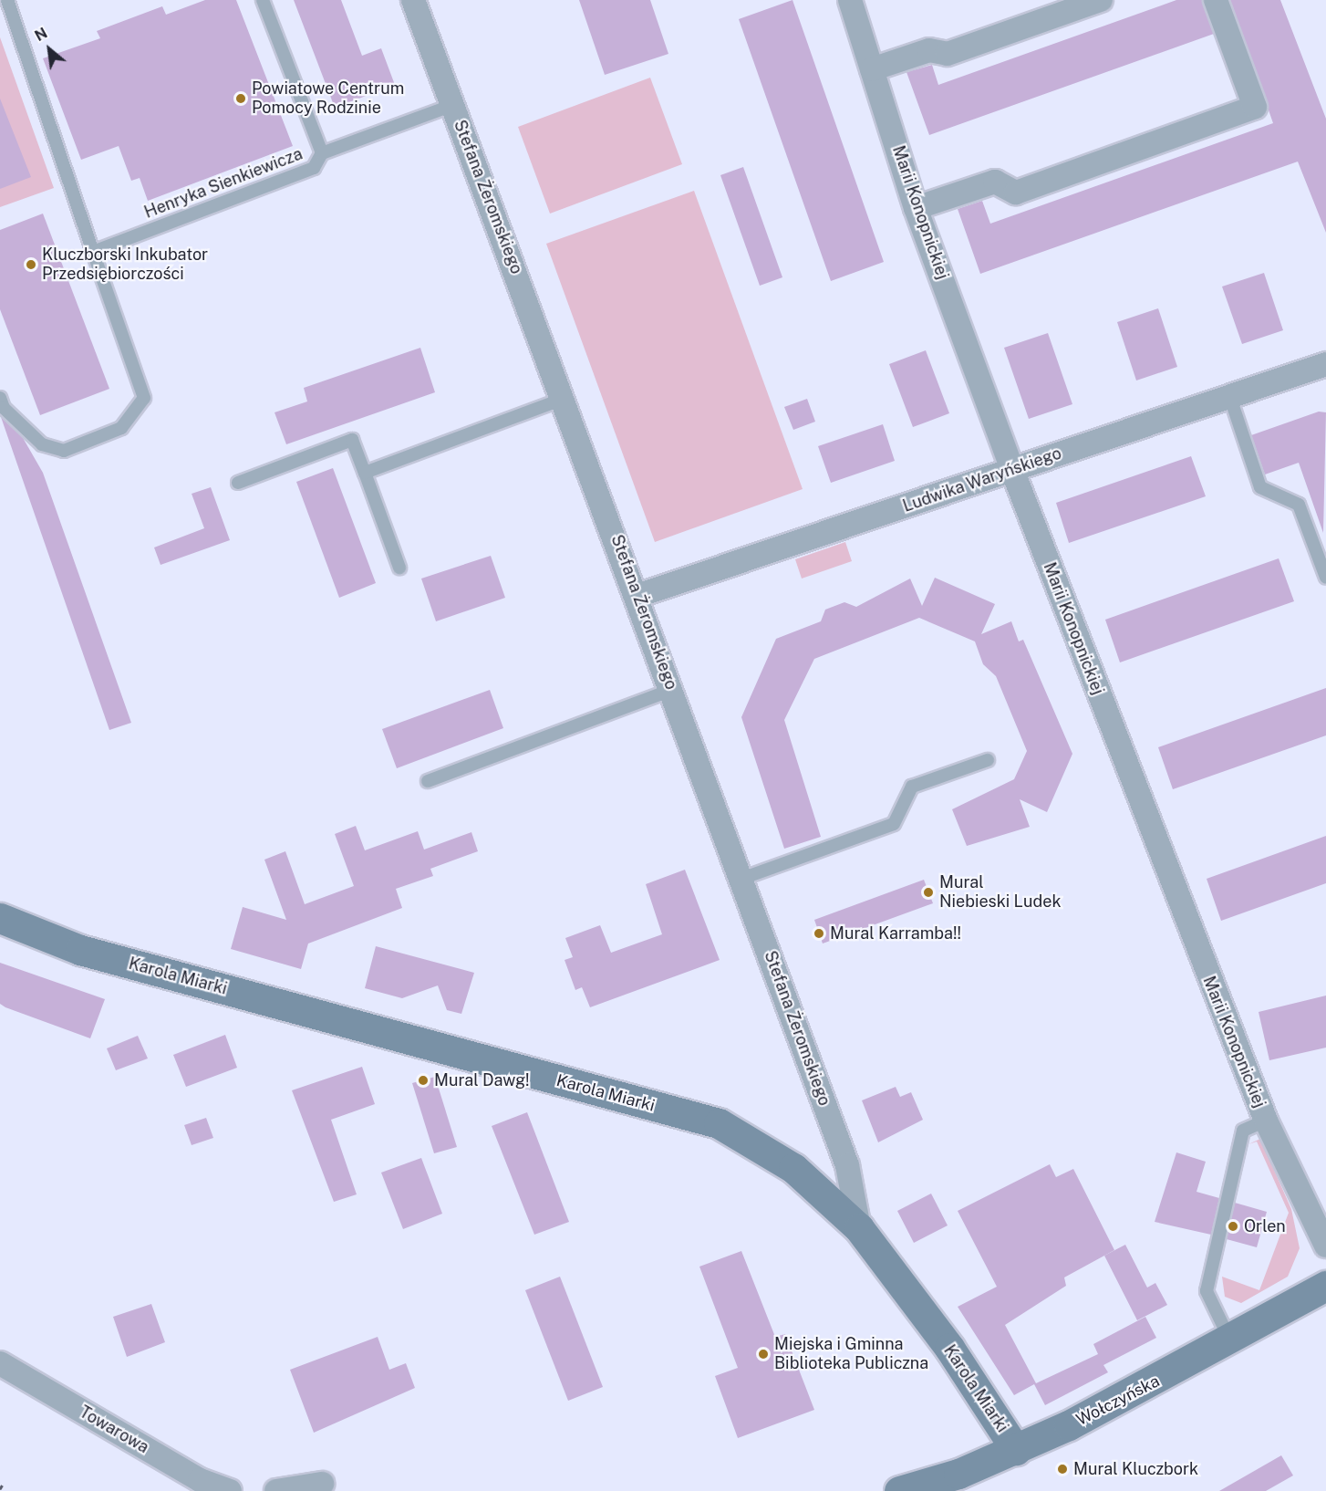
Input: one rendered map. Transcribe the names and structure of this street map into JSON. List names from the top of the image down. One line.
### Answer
{"streets":{"street":["Stefana Żeromskiego","Marii Konopnickiej","Ludwika Waryńskiego","Karola Miarki","Wołczyńska","Towarowa"],"lane":["Henryka Sienkiewicza"]},"crossings":[["Henryka Sienkiewicza","Stefana Żeromskiego"],["Stefana Żeromskiego","Ludwika Waryńskiego"],["Stefana Żeromskiego","Karola Miarki"],["Marii Konopnickiej","Ludwika Waryńskiego"],["Karola Miarki","Wołczyńska"]],"places":["Powiatowe Centrum Pomocy Rodzinie","Kluczborski Inkubator Przedsiębiorczości","Mural Niebieski Ludek","Mural Karramba!!","Mural Dawg!","Orlen","Miejska i Gminna Biblioteka Publiczna","Mural Kluczbork"],"north":"top left"}
